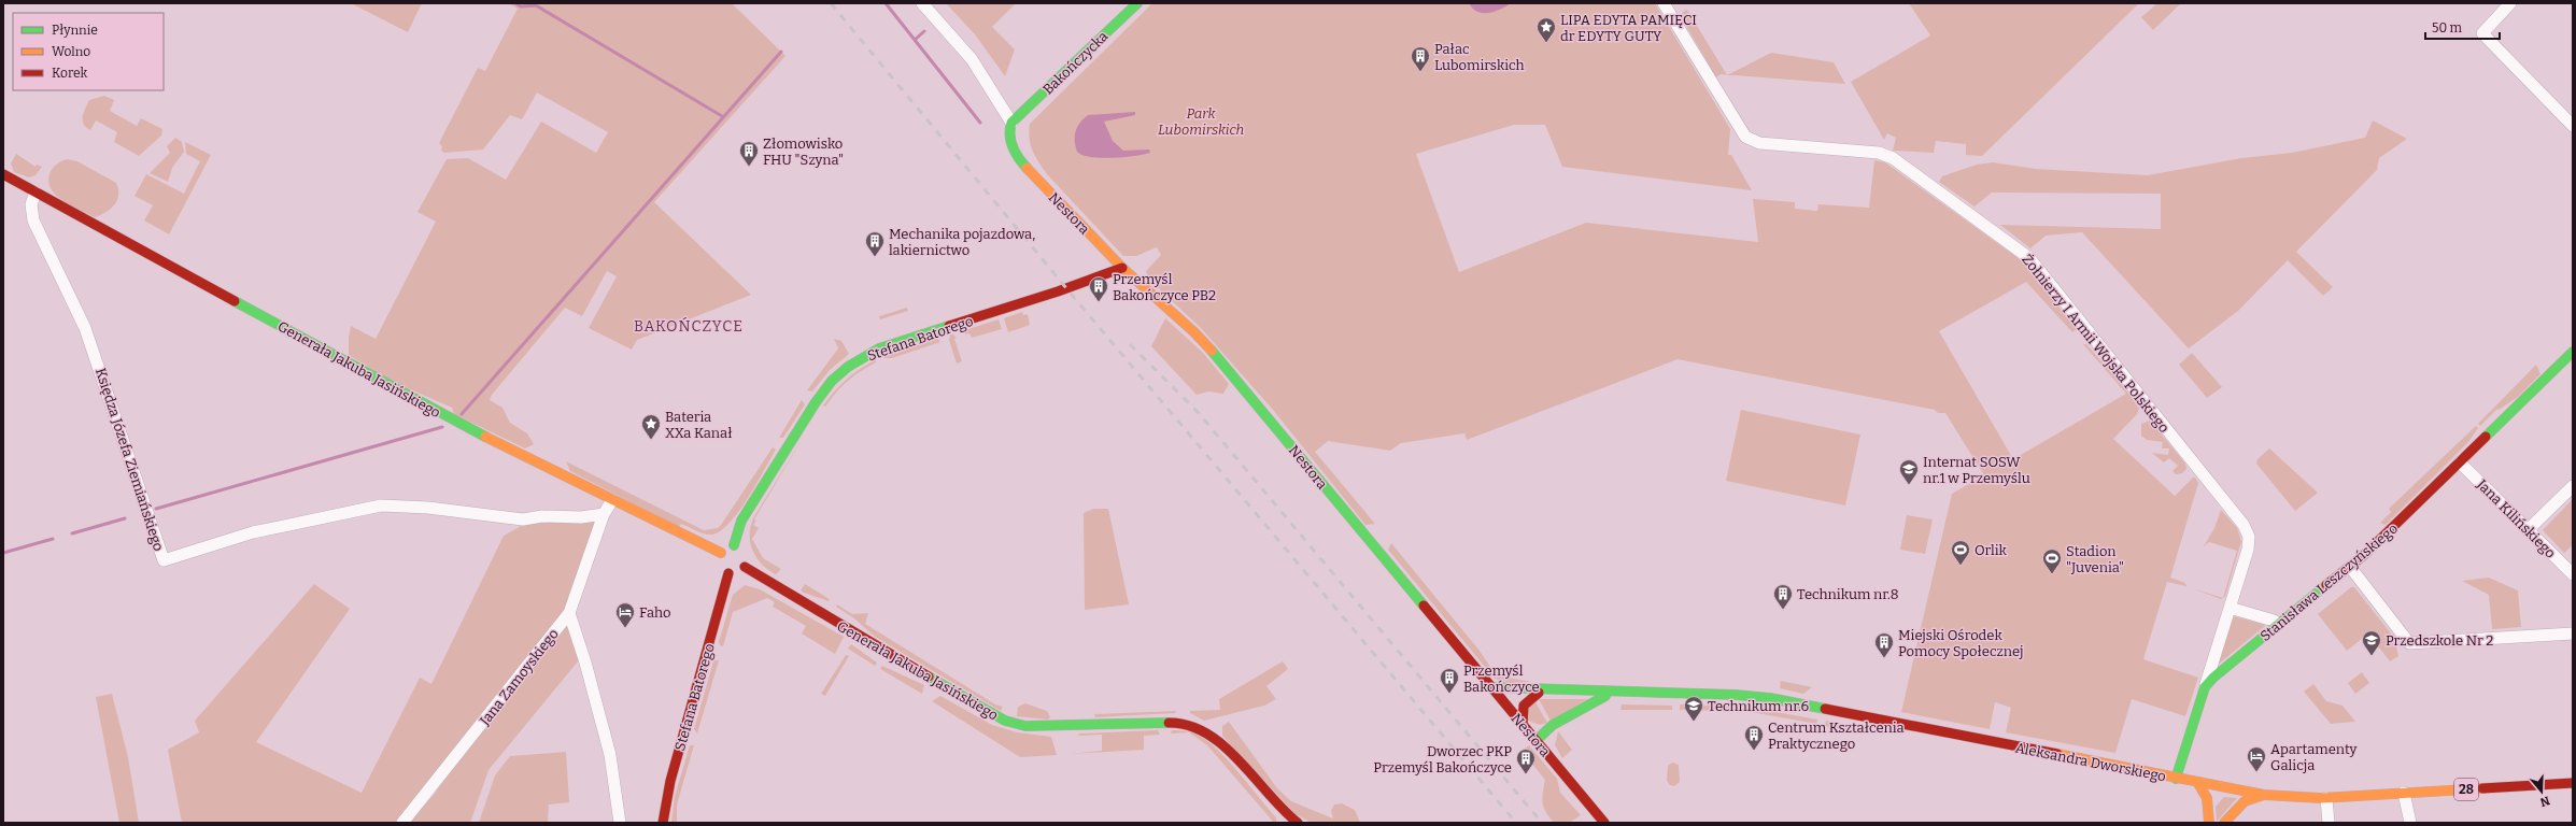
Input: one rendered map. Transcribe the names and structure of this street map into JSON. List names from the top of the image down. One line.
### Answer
{"streets":{"street":["Bakończycka","Nestora","Stefana Batorego","Żołnierzy I Armii Wojska Polskiego","Generała Jakuba Jasińskiego","Księdza Józefa Ziemiańskiego","Jana Kilińskiego","Stanisława Leszczyńskiego","Jana Zamoyskiego","Aleksandra Dworskiego","28"]},"crossings":[["Bakończycka","Nestora"],["Nestora","Stefana Batorego"],["Nestora","Aleksandra Dworskiego"],["Stefana Batorego","Generała Jakuba Jasińskiego"],["Żołnierzy I Armii Wojska Polskiego","Stanisława Leszczyńskiego"],["Generała Jakuba Jasińskiego","Księdza Józefa Ziemiańskiego"],["Księdza Józefa Ziemiańskiego","Jana Zamoyskiego"],["Jana Kilińskiego","Stanisława Leszczyńskiego"],["Stanisława Leszczyńskiego","Aleksandra Dworskiego"],["Aleksandra Dworskiego","28"]],"districts":["BAKOŃCZYCE"],"parks":["Park Lubomirskich"],"places":{"place":["LIPA EDYTA PAMIĘCI dr EDYTY GUTY","Bateria XXa Kanał"],"building":["Pałac Lubomirskich","Złomowisko FHU \"Szyna\"","Mechanika pojazdowa, lakiernictwo","Przemyśl Bakończyce PB2","Technikum nr.8","Miejski Ośrodek Pomocy Społecznej","Przemyśl Bakończyce","Centrum Kształcenia Praktycznego","Dworzec PKP Przemyśl Bakończyce"],"school or university":["Internat SOSW nr.1 w Przemyślu","Przedszkole Nr 2","Technikum nr.6"],"sports":["Orlik","Stadion \"Juvenia\""],"hotel":["Faho","Apartamenty Galicja"]},"legend":["Płynnie","Wolno","Korek"],"scale_bar":"50 m","north":"bottom"}
